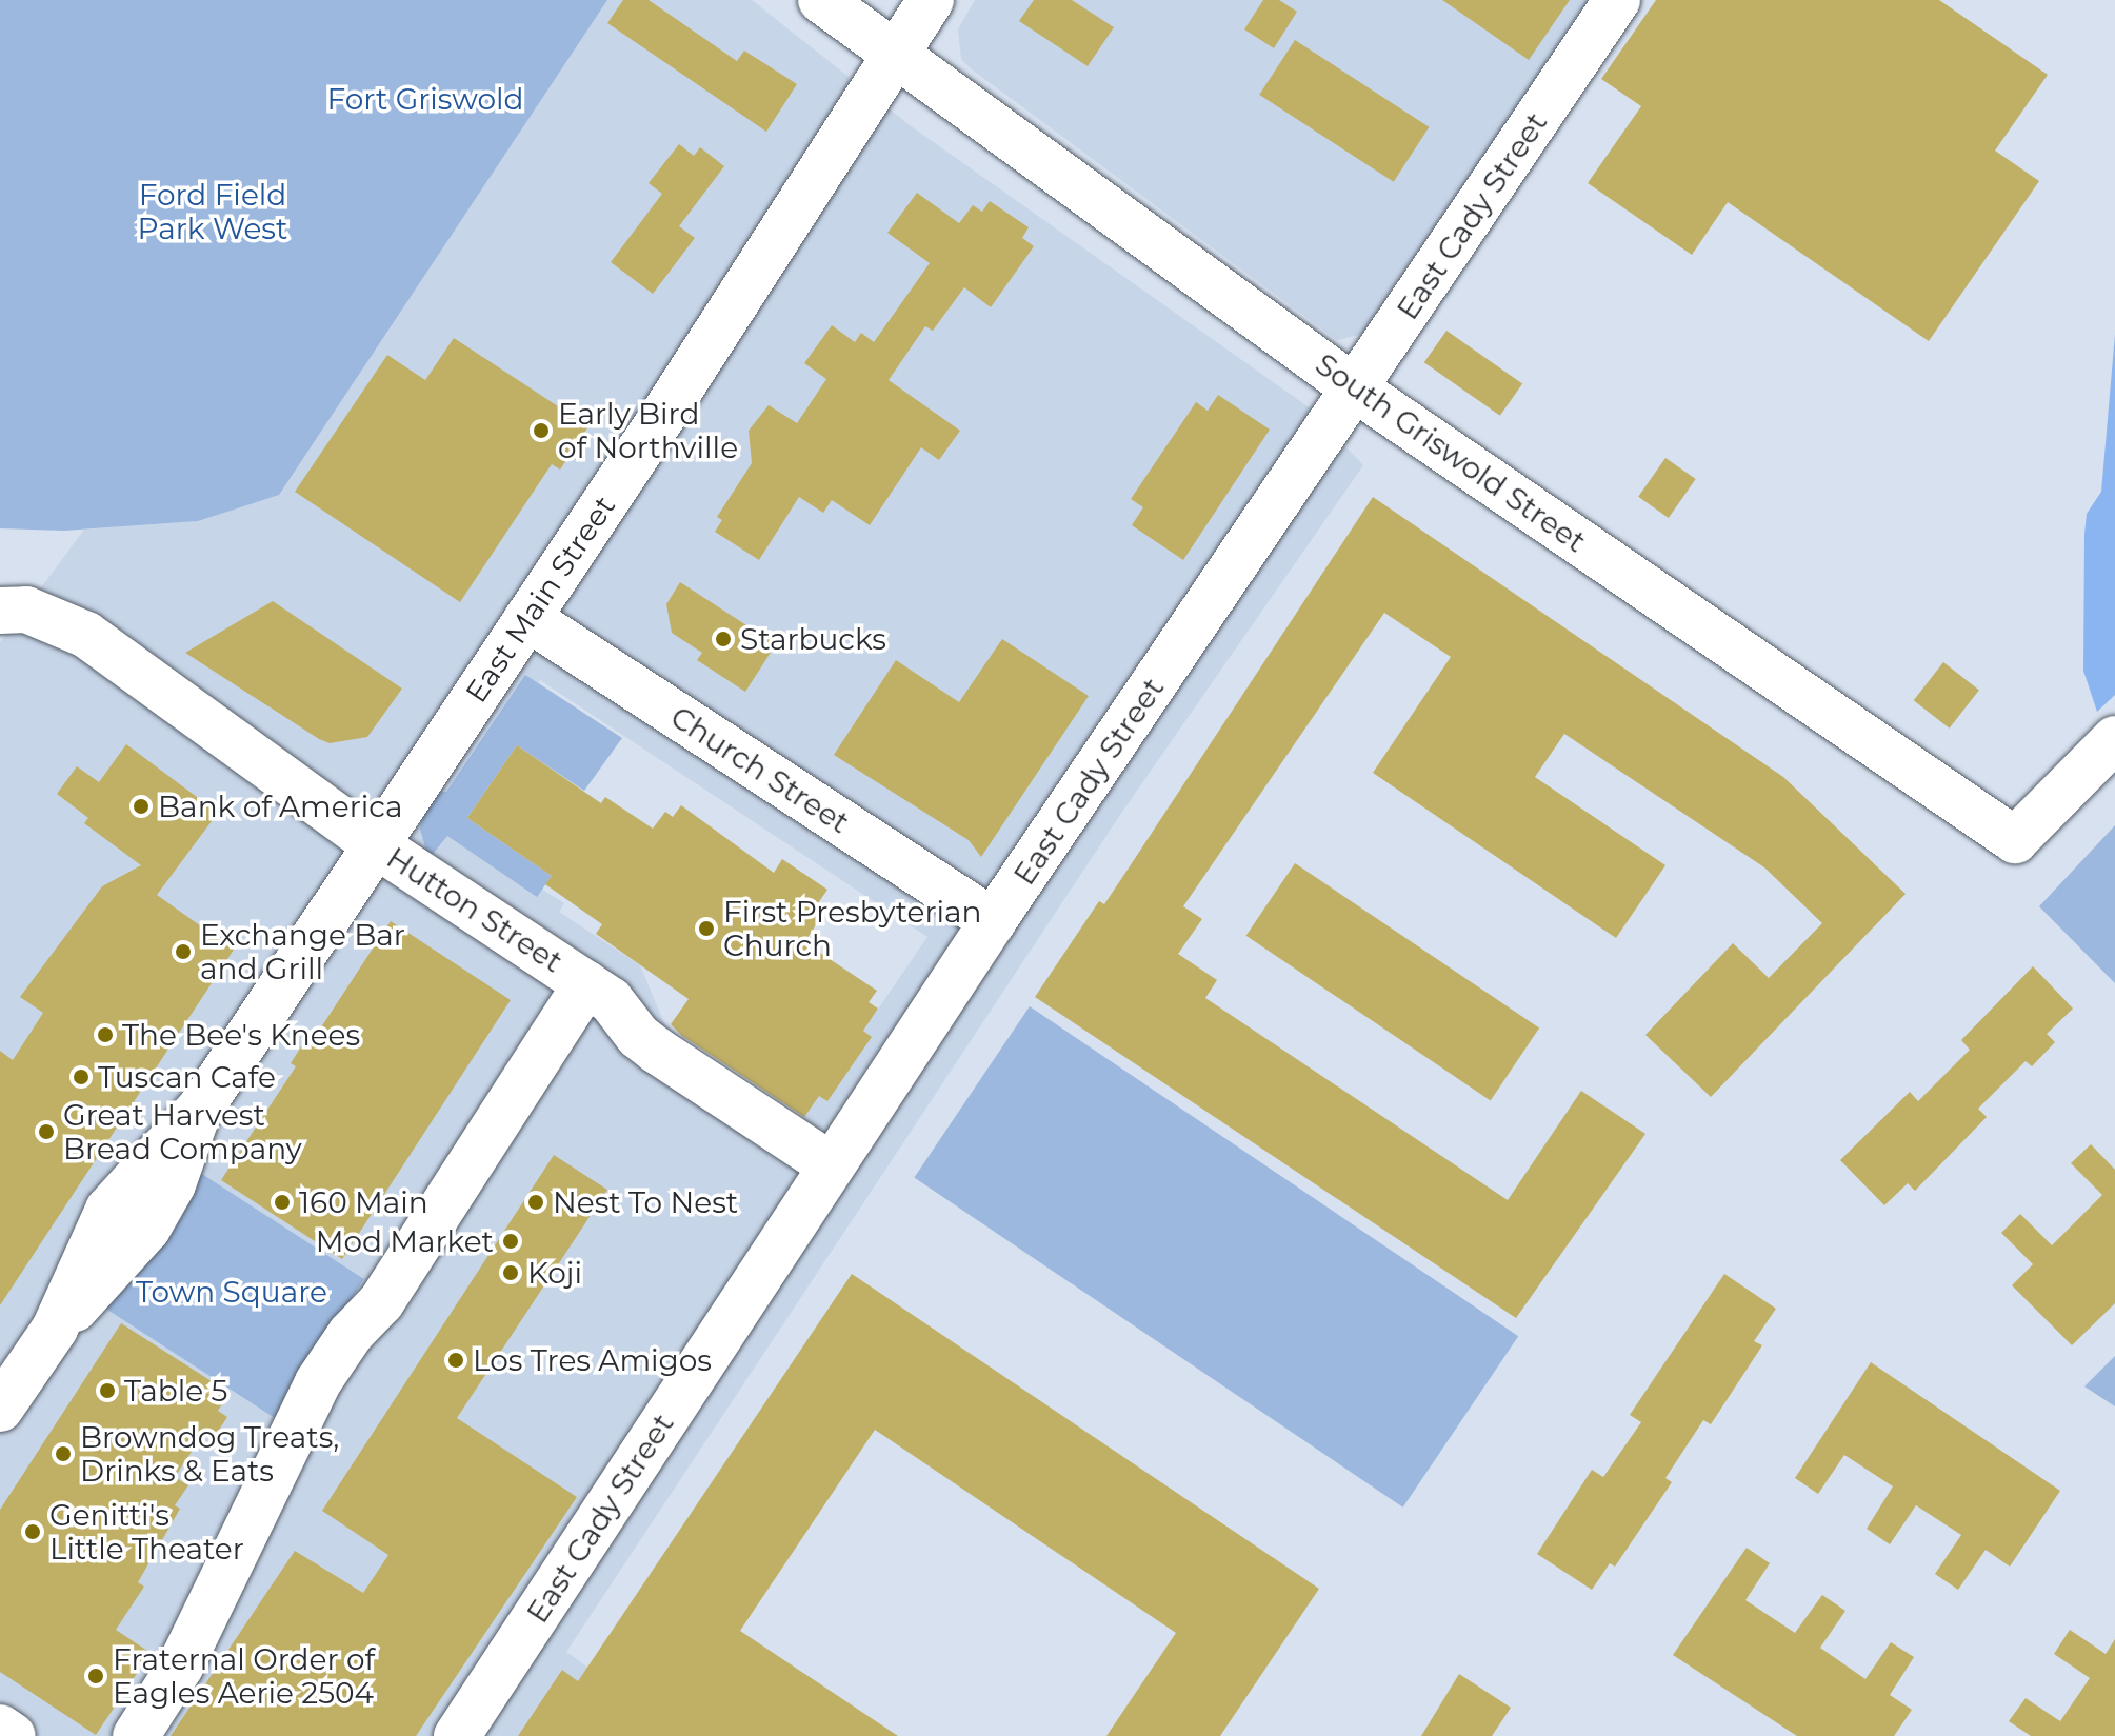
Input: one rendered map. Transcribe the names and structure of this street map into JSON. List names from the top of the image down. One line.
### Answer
{"streets":{"street":["East Cady Street","South Griswold Street","East Main Street","Church Street","Hutton Street"]},"crossings":[["East Cady Street","South Griswold Street"],["East Cady Street","Church Street"],["East Cady Street","Hutton Street"],["South Griswold Street","East Main Street"],["East Main Street","Church Street"],["East Main Street","Hutton Street"]],"parks":["Fort Griswold","Ford Field Park West","Town Square"],"places":["Early Bird of Northville","Starbucks","Bank of America","First Presbyterian Church","Exchange Bar and Grill","The Bee's Knees","Tuscan Cafe","Great Harvest Bread Company","160 Main","Nest To Nest","Mod Market","Koji","Los Tres Amigos","Table 5","Browndog Treats, Drinks & Eats","Genitti's Little Theater","Fraternal Order of Eagles Aerie 2504"]}
